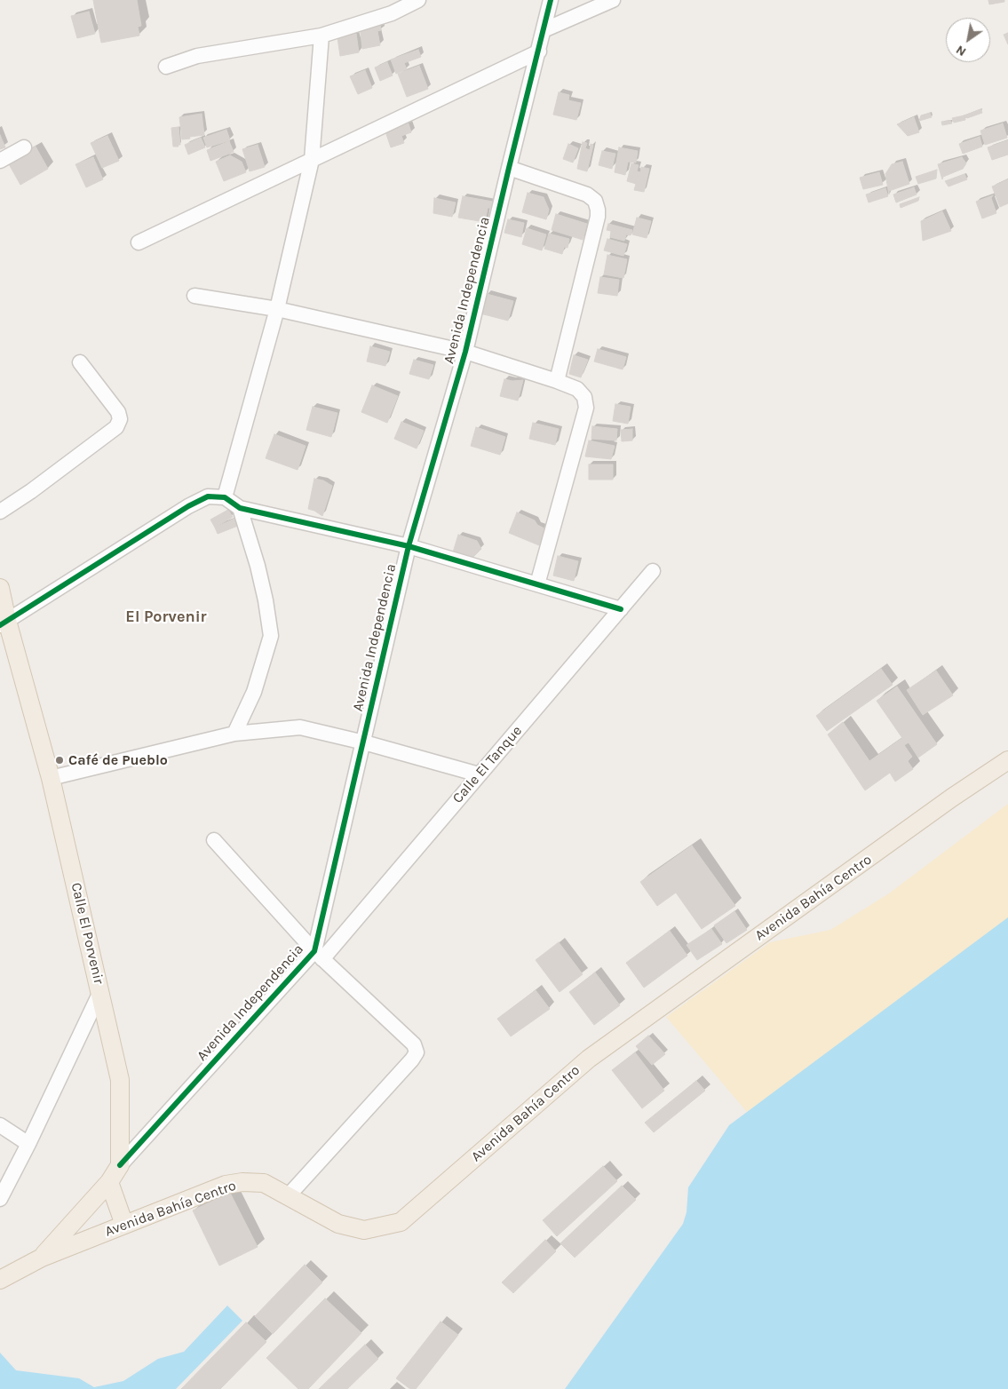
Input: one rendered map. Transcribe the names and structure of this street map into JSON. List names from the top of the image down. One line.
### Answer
{"streets":{"main road":["Avenida Bahía Centro","Calle El Porvenir"],"street":["Avenida Independencia","Calle El Tanque"]},"crossings":[["Avenida Independencia","Calle El Tanque"],["Avenida Independencia","Calle El Porvenir"],["Avenida Bahía Centro","Calle El Porvenir"]],"districts":["El Porvenir"],"places":["Café de Pueblo"],"north":"bottom left"}
